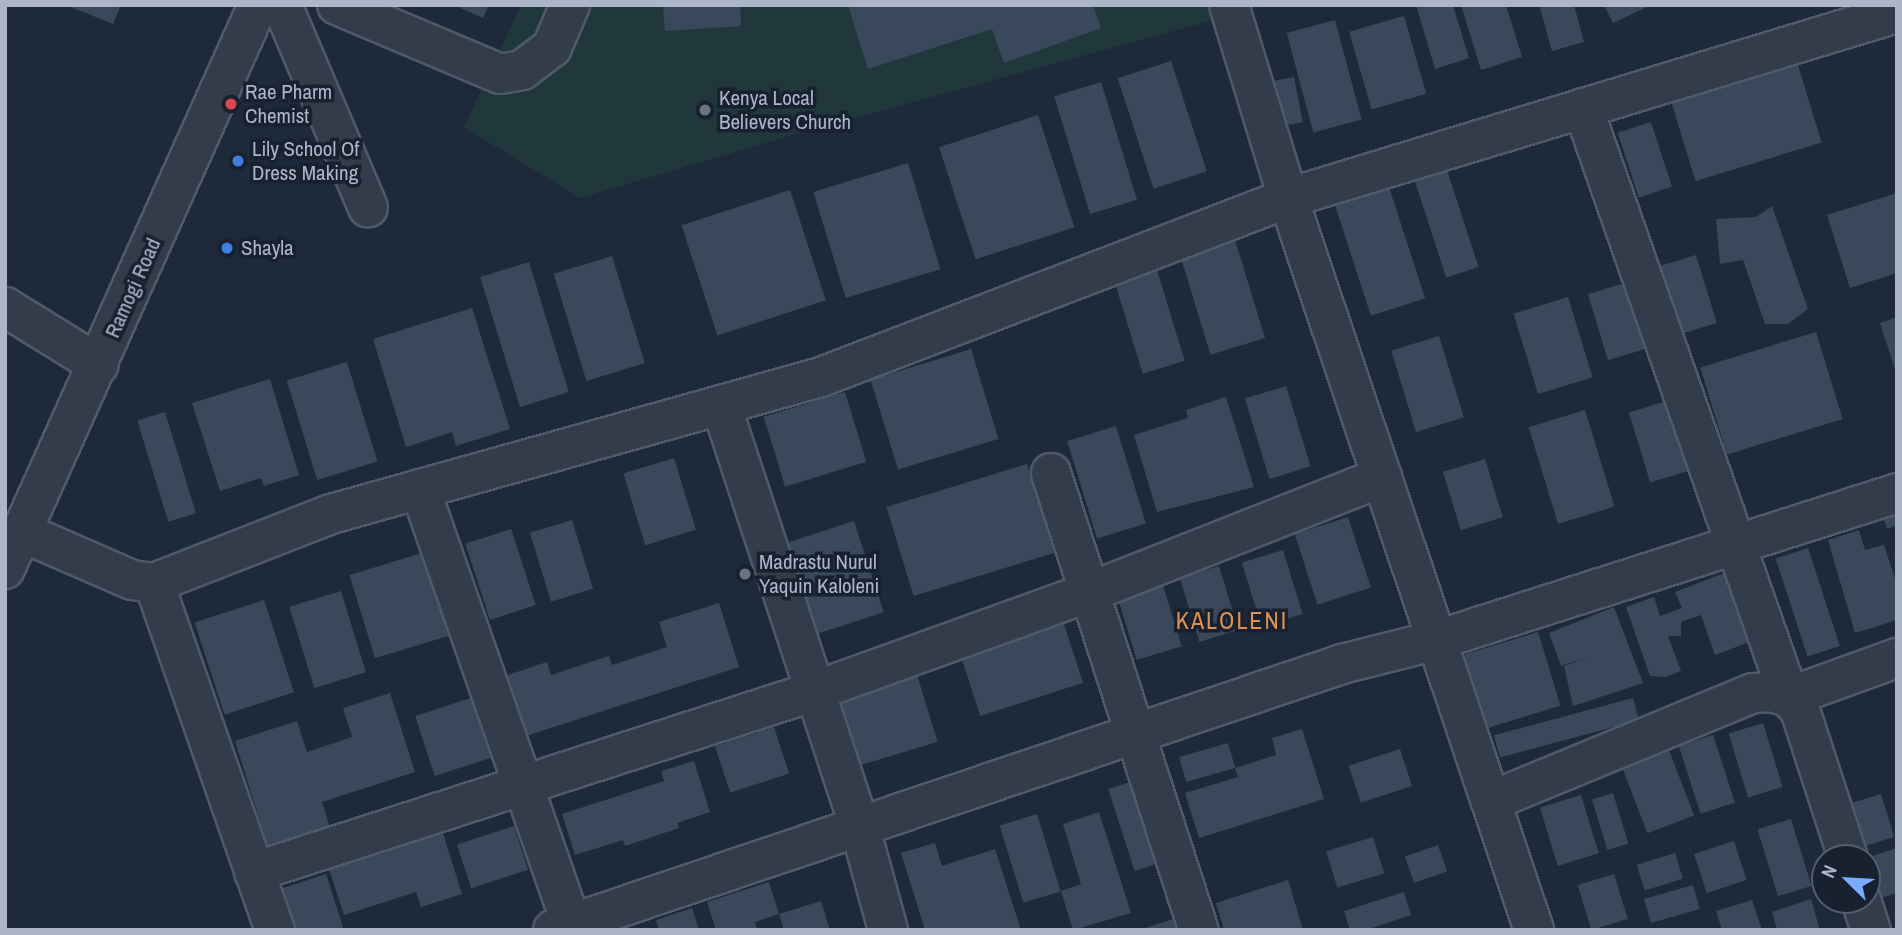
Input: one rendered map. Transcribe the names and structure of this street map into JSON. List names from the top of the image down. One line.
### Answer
{"streets":{"street":["Ramogi Road"]},"districts":["KALOLENI"],"places":["Rae Pharm Chemist","Kenya Local Believers Church","Lily School Of Dress Making","Shayla","Madrastu Nurul Yaquin Kaloleni"],"north":"top left"}
